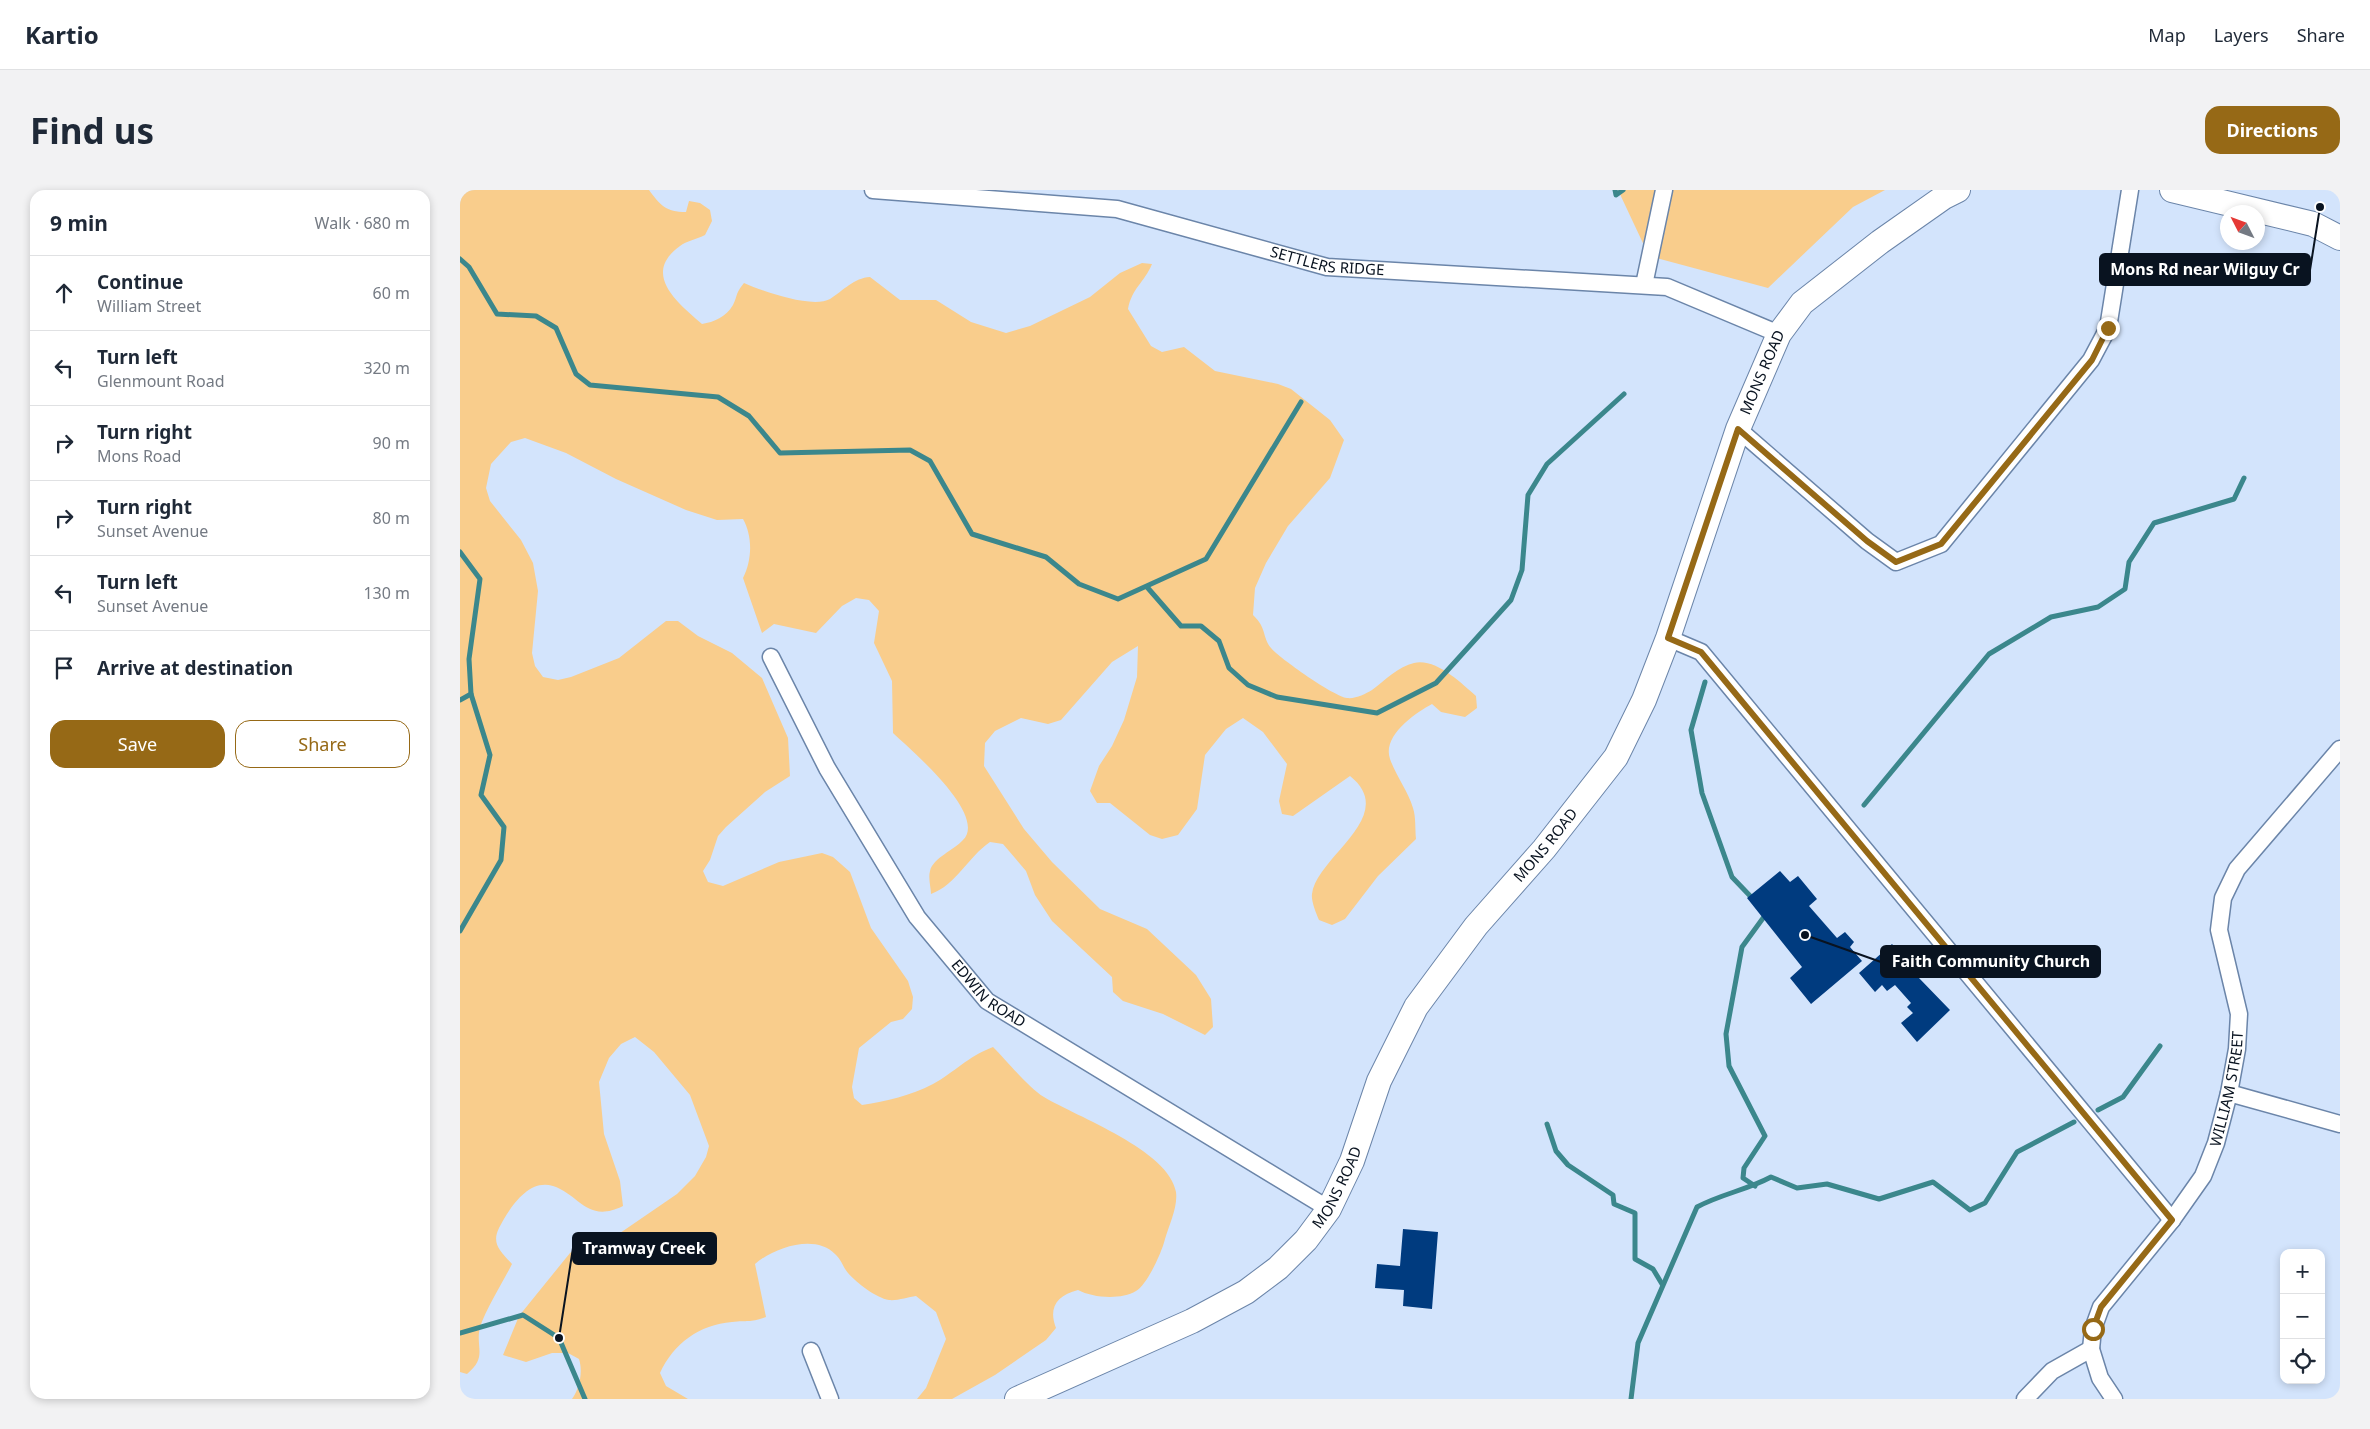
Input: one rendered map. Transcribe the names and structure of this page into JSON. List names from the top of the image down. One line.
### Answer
{"streets":{"main road":["MONS ROAD"],"street":["SETTLERS RIDGE","EDWIN ROAD","WILLIAM STREET"]},"crossings":[["SETTLERS RIDGE","MONS ROAD"],["MONS ROAD","EDWIN ROAD"]],"places":["Mons Rd near Wilguy Cr","Faith Community Church","Tramway Creek"],"north":"top left","page":{"header":"Kartio","nav":["Map","Layers","Share"],"buttons":["Directions",["Save","Share"]],"title":"Find us","heading":["9 min","Walk · 680 m"],"list":[["Continue","William Street","60 m"],["Turn left","Glenmount Road","320 m"],["Turn right","Mons Road","90 m"],["Turn right","Sunset Avenue","80 m"],["Turn left","Sunset Avenue","130 m"],"Arrive at destination"],"map_buttons":["+","−"]}}
